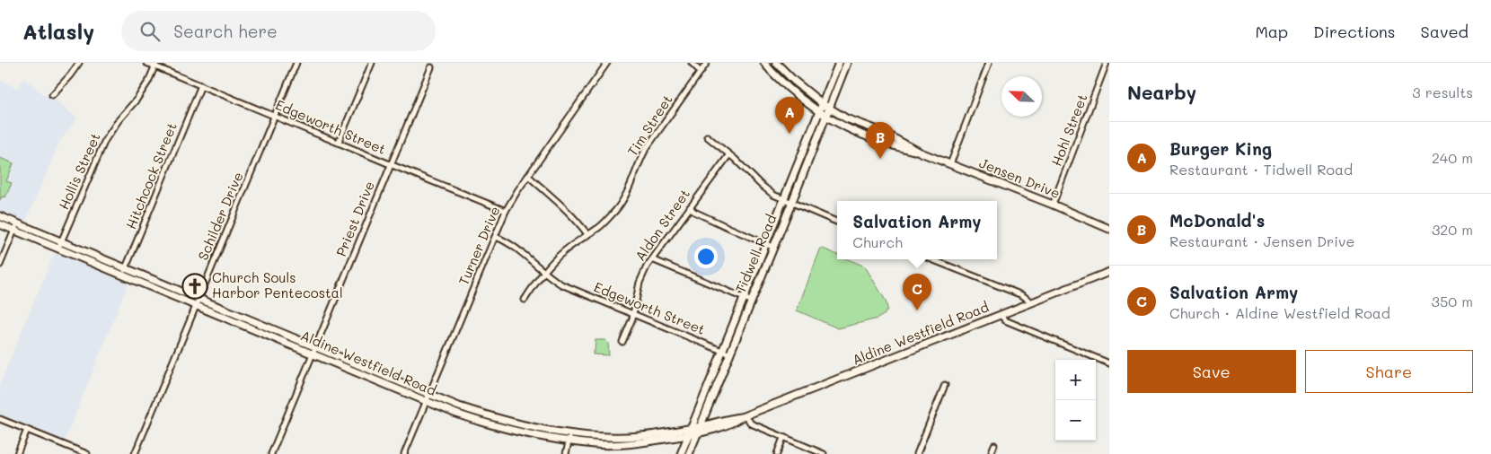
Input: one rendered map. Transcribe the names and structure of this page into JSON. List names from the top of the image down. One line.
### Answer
{"streets":{"main road":["Jensen Drive","Tidwell Road","Aldine Westfield Road"],"street":["Tim Street","Edgeworth Street","Hohl Street","Hollis Street","Hitchcock Street","Schilder Drive","Priest Drive","Aldon Street","Turner Drive"]},"crossings":[["Tim Street","Edgeworth Street"],["Edgeworth Street","Hollis Street"],["Edgeworth Street","Hitchcock Street"],["Edgeworth Street","Schilder Drive"],["Edgeworth Street","Priest Drive"],["Edgeworth Street","Aldon Street"],["Edgeworth Street","Turner Drive"],["Edgeworth Street","Tidwell Road"],["Hohl Street","Jensen Drive"],["Hollis Street","Aldine Westfield Road"],["Hitchcock Street","Aldine Westfield Road"],["Jensen Drive","Tidwell Road"],["Schilder Drive","Aldine Westfield Road"],["Priest Drive","Aldine Westfield Road"],["Turner Drive","Aldine Westfield Road"],["Tidwell Road","Aldine Westfield Road"]],"places":{"church":["Church Souls Harbor Pentecostal"]},"north":"top left","page":{"header":"Atlasly","search":"Search here","nav":["Map","Directions","Saved"],"heading":["Nearby","3 results"],"pins":["A","B","C"],"list":[{"mark":"A","name":"Burger King","note":"Restaurant · Tidwell Road","value":"240 m"},{"mark":"B","name":"McDonald's","note":"Restaurant · Jensen Drive","value":"320 m"},{"mark":"C","name":"Salvation Army","note":"Church · Aldine Westfield Road","value":"350 m"}],"popup":["Salvation Army","Church"],"buttons":["Save","Share"],"map_buttons":["+","−"]}}
